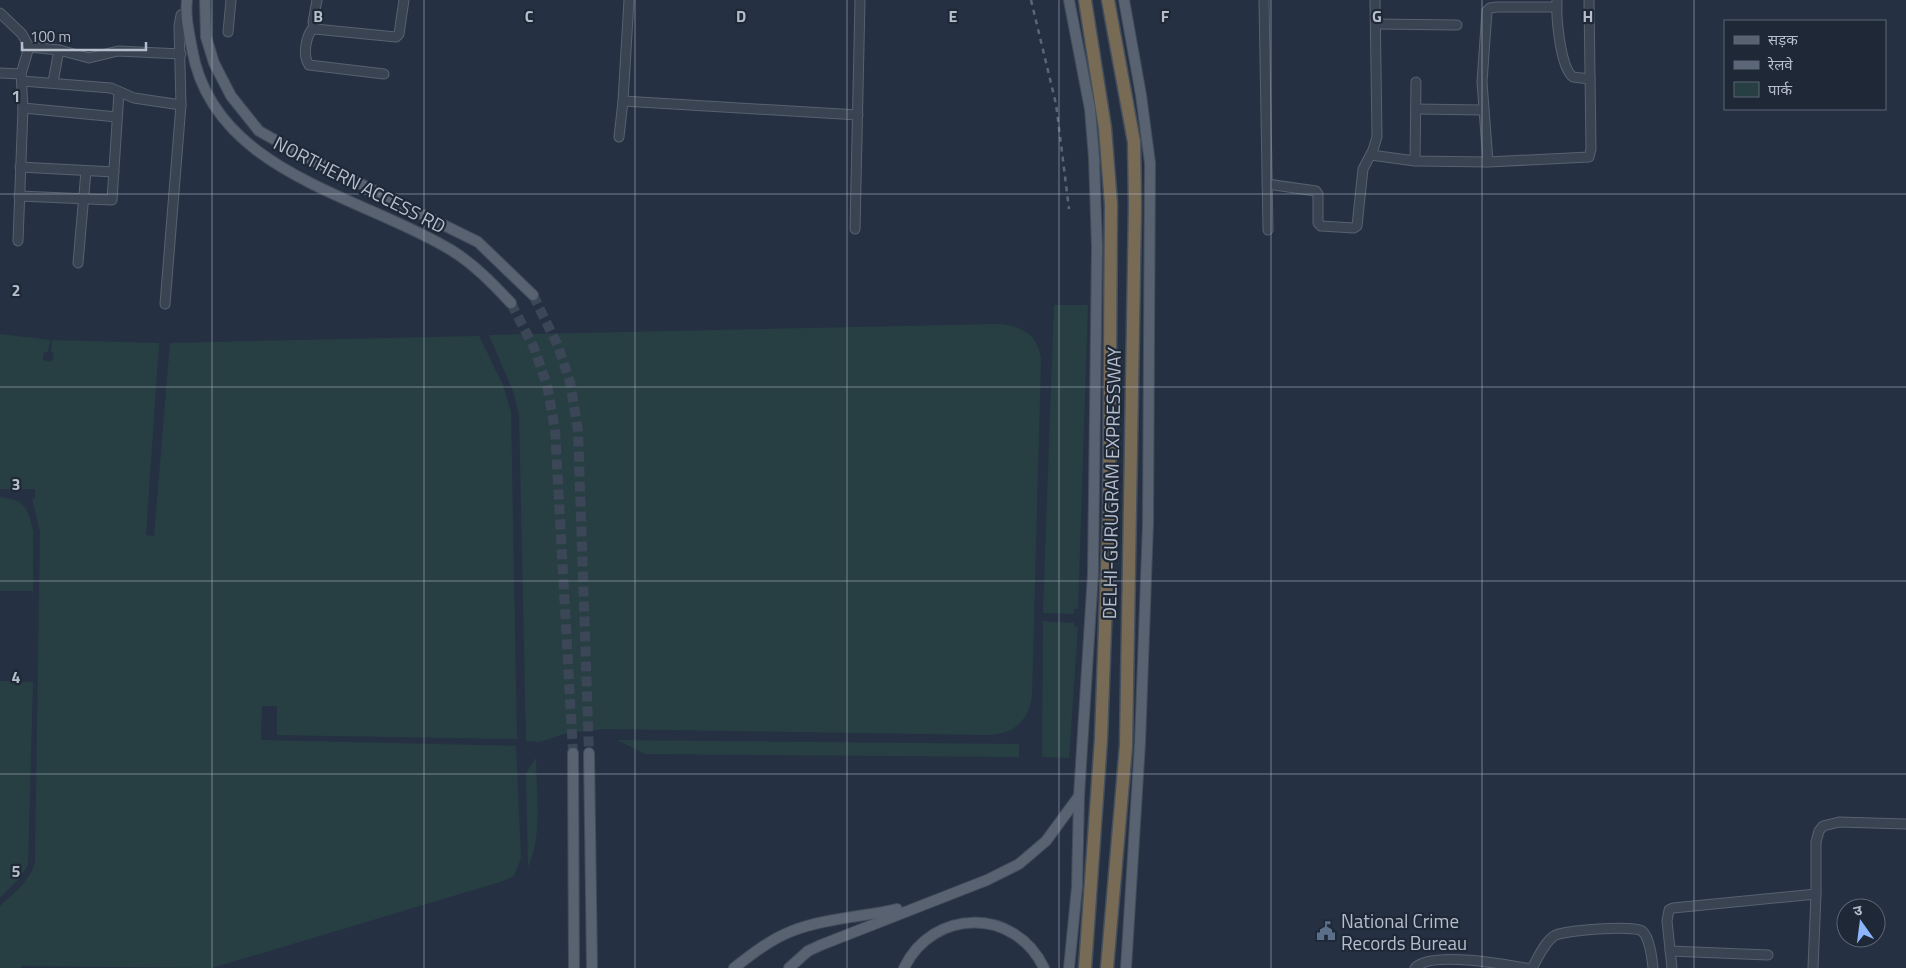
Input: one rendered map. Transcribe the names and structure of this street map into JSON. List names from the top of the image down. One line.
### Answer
{"streets":{"highway":["DELHI-GURUGRAM EXPRESSWAY"],"main road":["NORTHERN ACCESS RD"]},"places":{"public building":["National Crime Records Bureau"]},"legend":["सड़क","रेलवे","पार्क"],"scale_bar":"100 m","north":"top","grid":{"columns":["B","C","D","E","F","G","H"],"rows":["1","2","3","4","5"]}}
